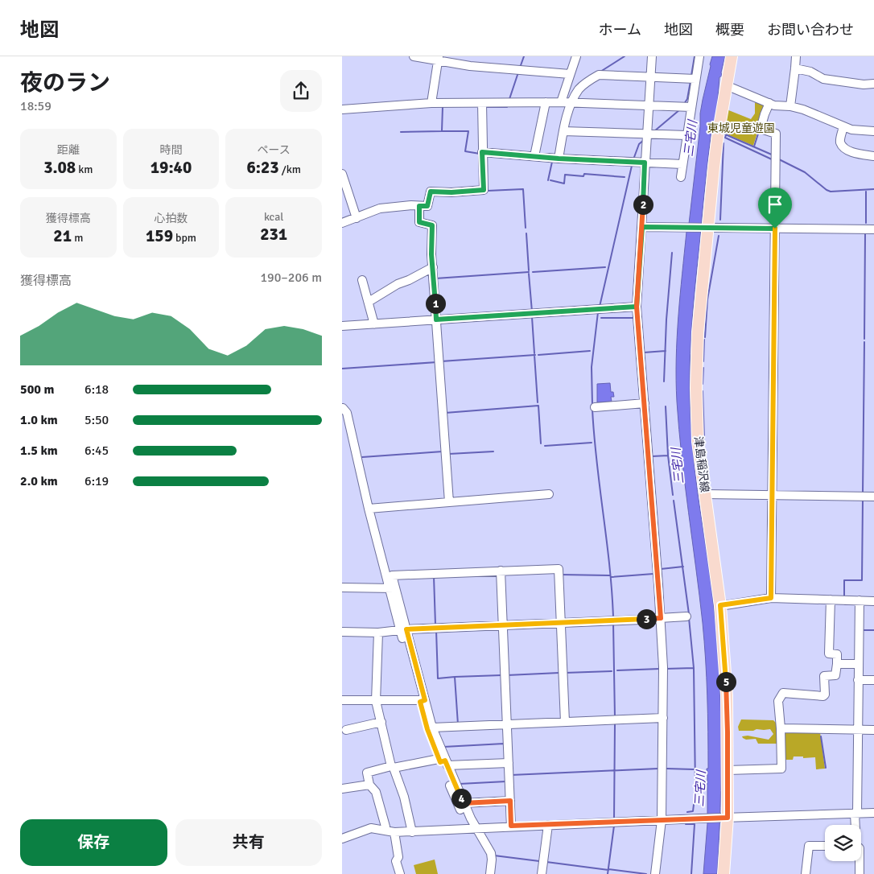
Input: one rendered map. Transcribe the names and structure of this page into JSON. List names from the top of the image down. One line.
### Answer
{"streets":{"main road":["津島稲沢線"]},"water":["三宅川"],"parks":["東城児童遊園"],"page":{"header":"地図","nav":["ホーム","地図","概要","お問い合わせ"],"heading":["夜のラン","18:59"],"stats":[["距離","3.08 km"],["時間","19:40"],["ペース","6:23 /km"],["獲得標高","21 m"],["心拍数","159 bpm"],["kcal","231"]],"pins":["2","1","3","5","4"],"chart":["獲得標高","190–206 m"],"list":[{"name":"500 m","note":"6:18"},{"name":"1.0 km","note":"5:50"},{"name":"1.5 km","note":"6:45"},{"name":"2.0 km","note":"6:19"}],"buttons":["保存","共有"]}}
